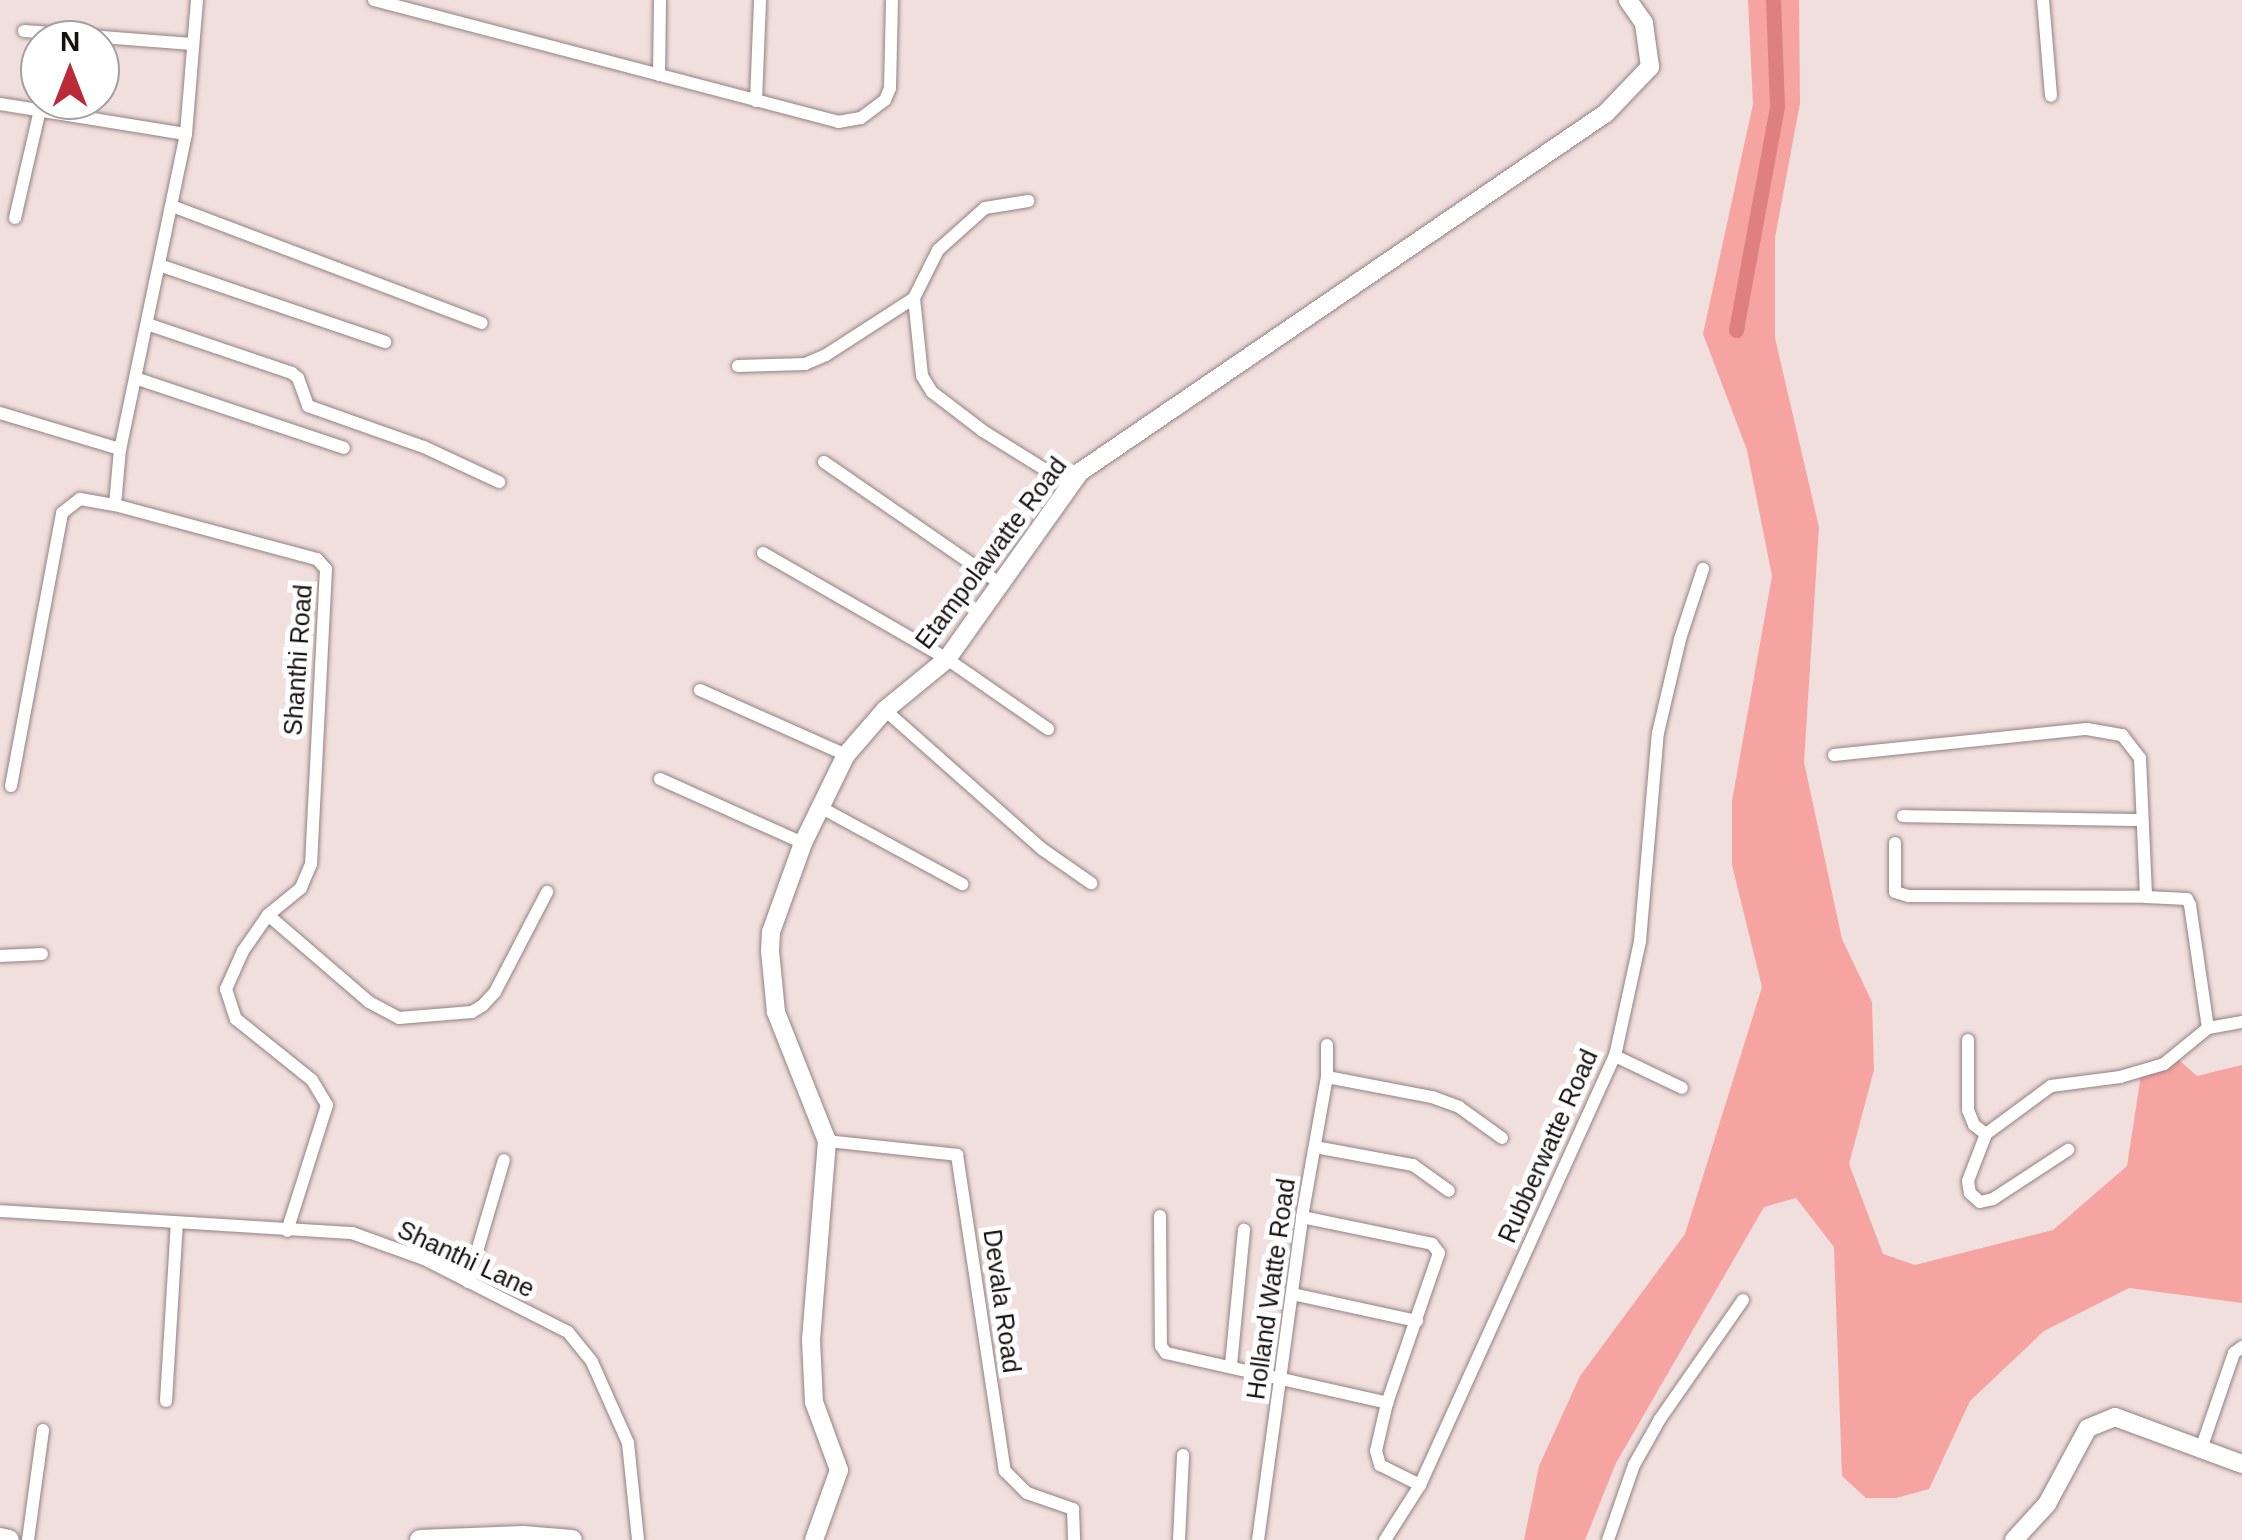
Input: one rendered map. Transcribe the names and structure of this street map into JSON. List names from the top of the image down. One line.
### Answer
{"streets":{"street":["Etampolawatte Road","Shanthi Road","Rubberwatte Road","Shanthi Lane","Holland Watte Road","Devala Road"]},"crossings":[["Etampolawatte Road","Devala Road"],["Shanthi Road","Shanthi Lane"]],"north":"top"}
